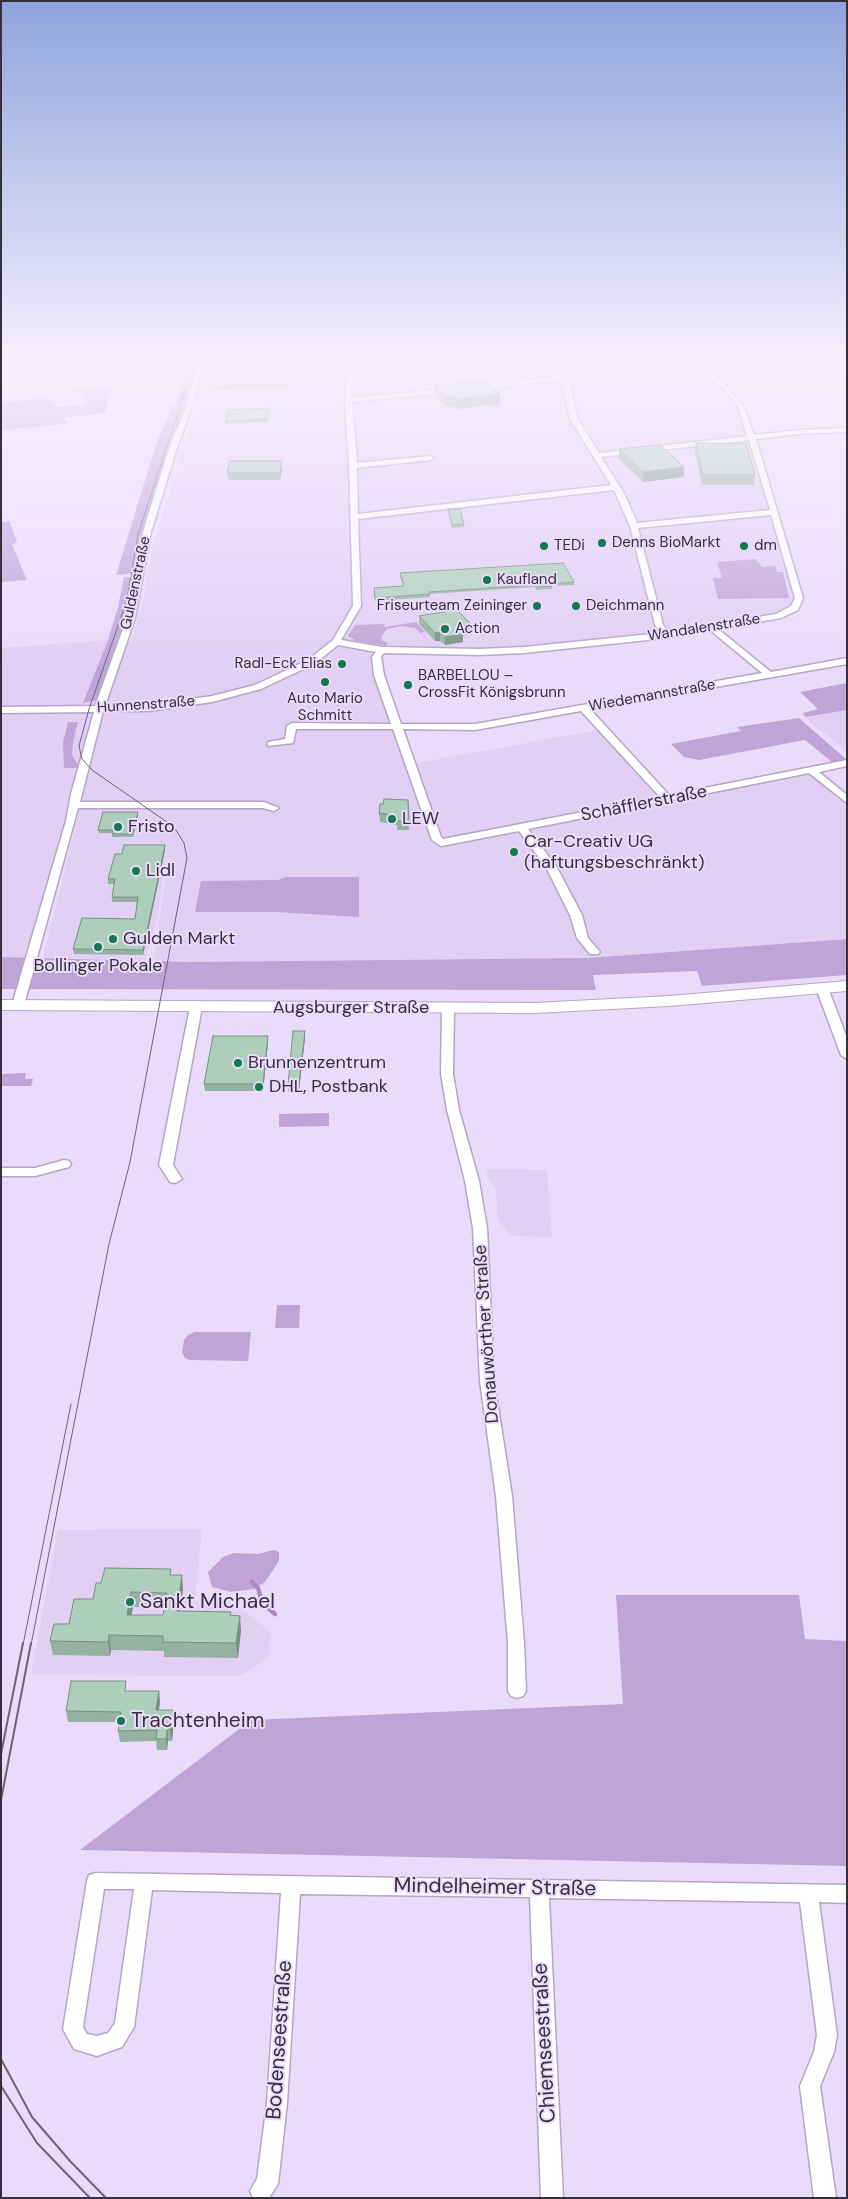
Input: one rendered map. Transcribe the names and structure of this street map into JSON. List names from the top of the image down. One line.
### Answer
{"streets":{"street":["Guldenstraße","Wandalenstraße","Wiedemannstraße","Hunnenstraße","Schäfflerstraße","Augsburger Straße","Donauwörther Straße","Mindelheimer Straße","Bodenseestraße","Chiemseestraße"]},"crossings":[["Guldenstraße","Hunnenstraße"],["Guldenstraße","Augsburger Straße"],["Wandalenstraße","Hunnenstraße"],["Wiedemannstraße","Schäfflerstraße"],["Augsburger Straße","Donauwörther Straße"],["Mindelheimer Straße","Bodenseestraße"],["Mindelheimer Straße","Chiemseestraße"]],"places":["Denns BioMarkt","TEDi","dm","Kaufland","Friseurteam Zeininger","Deichmann","Action","Radl-Eck Elias","Auto Mario Schmitt","BARBELLOU – CrossFit Königsbrunn","LEW","Fristo","Car-Creativ UG (haftungsbeschränkt)","Lidl","Gulden Markt","Bollinger Pokale","Brunnenzentrum","DHL, Postbank","Sankt Michael","Trachtenheim"]}
